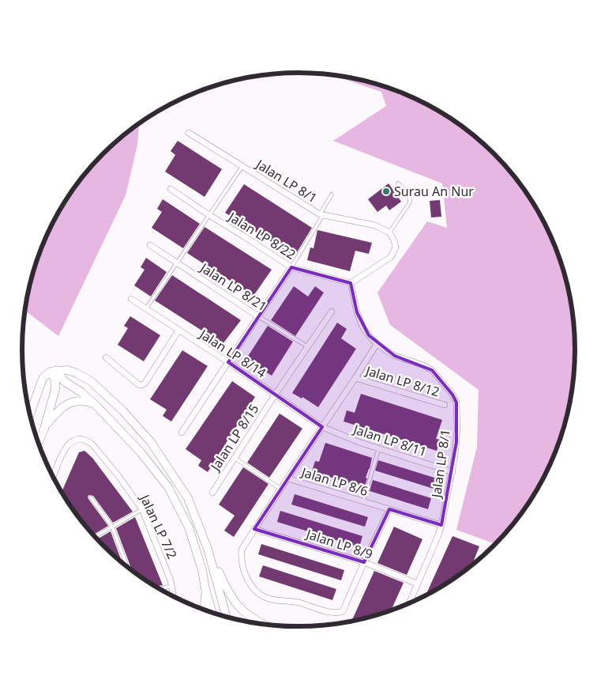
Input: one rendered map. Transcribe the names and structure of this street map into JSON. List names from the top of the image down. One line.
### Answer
{"streets":{"street":["Jalan LP 8/1","Jalan LP 8/22","Jalan LP 8/21","Jalan LP 8/14","Jalan LP 8/12","Jalan LP 8/15","Jalan LP 8/11","Jalan LP 8/6","Jalan LP 7/2","Jalan LP 8/9"]},"crossings":[["Jalan LP 8/1","Jalan LP 8/22"],["Jalan LP 8/1","Jalan LP 8/11"],["Jalan LP 8/1","Jalan LP 8/6"],["Jalan LP 8/1","Jalan LP 8/9"],["Jalan LP 8/21","Jalan LP 8/15"],["Jalan LP 8/14","Jalan LP 8/15"],["Jalan LP 8/14","Jalan LP 8/11"],["Jalan LP 8/14","Jalan LP 8/6"],["Jalan LP 8/12","Jalan LP 8/6"],["Jalan LP 8/11","Jalan LP 8/6"]],"places":["Surau An Nur"]}
